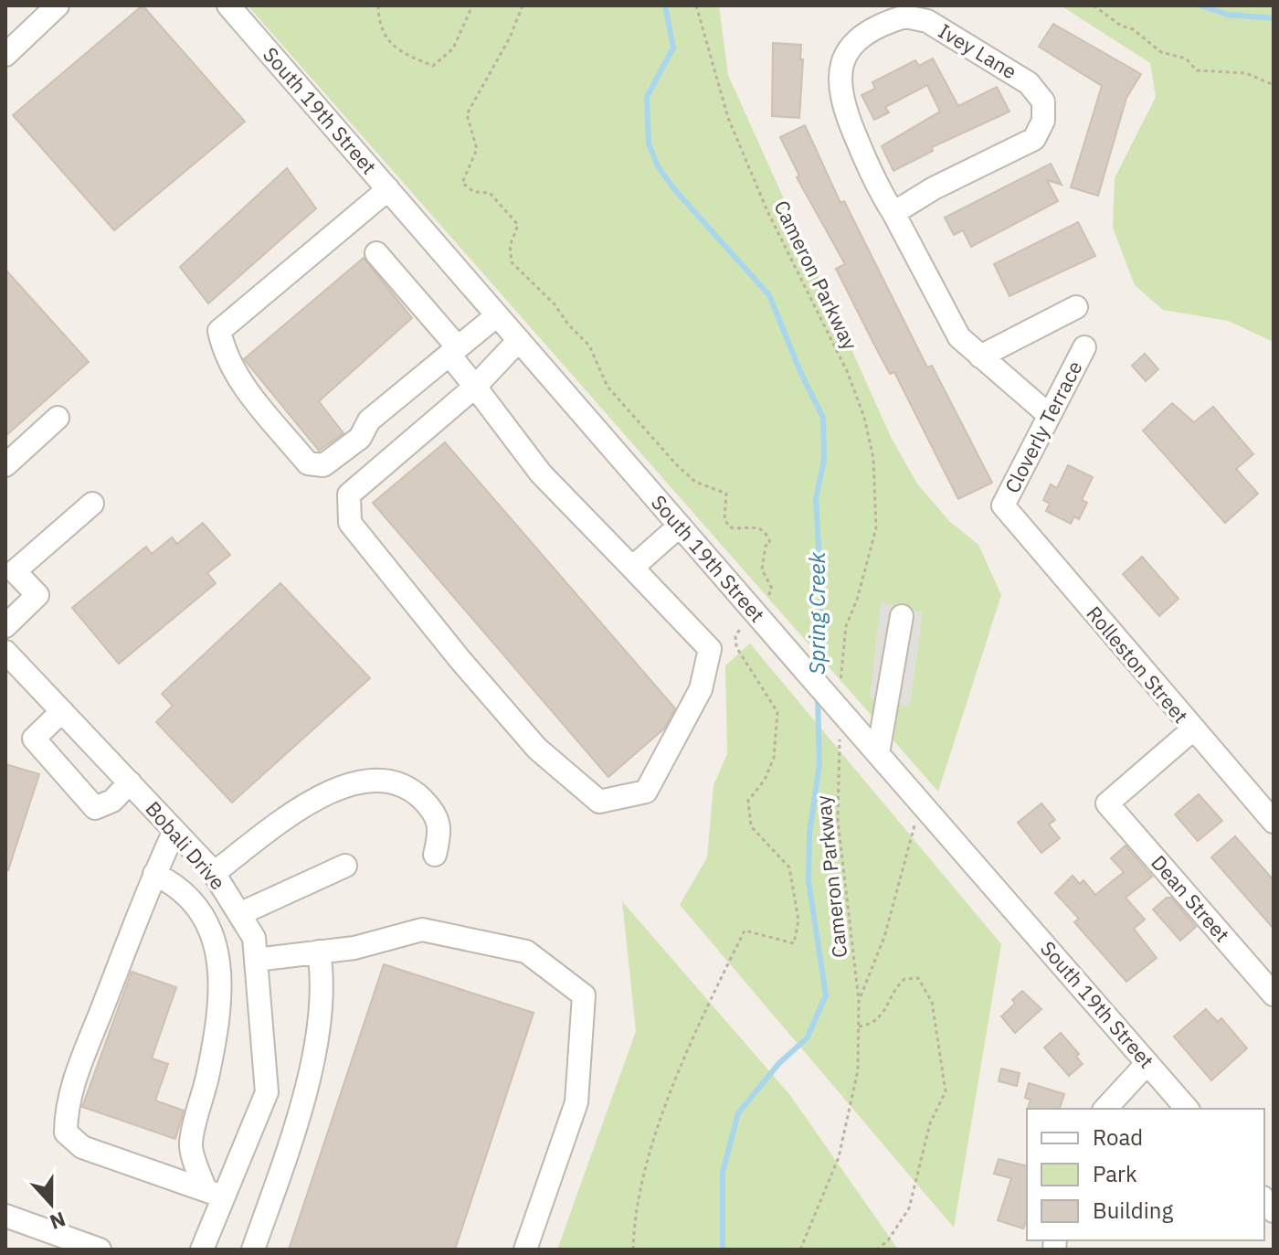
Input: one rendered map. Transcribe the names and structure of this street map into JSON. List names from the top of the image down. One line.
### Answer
{"streets":{"street":["Ivey Lane","South 19th Street","Cloverly Terrace","Rolleston Street","Bobali Drive","Dean Street"],"path":["Cameron Parkway"]},"crossings":[["Ivey Lane","Cloverly Terrace"],["South 19th Street","Cameron Parkway"],["Cloverly Terrace","Rolleston Street"],["Rolleston Street","Dean Street"]],"water":["Spring Creek"],"legend":["Road","Park","Building"],"north":"bottom"}
